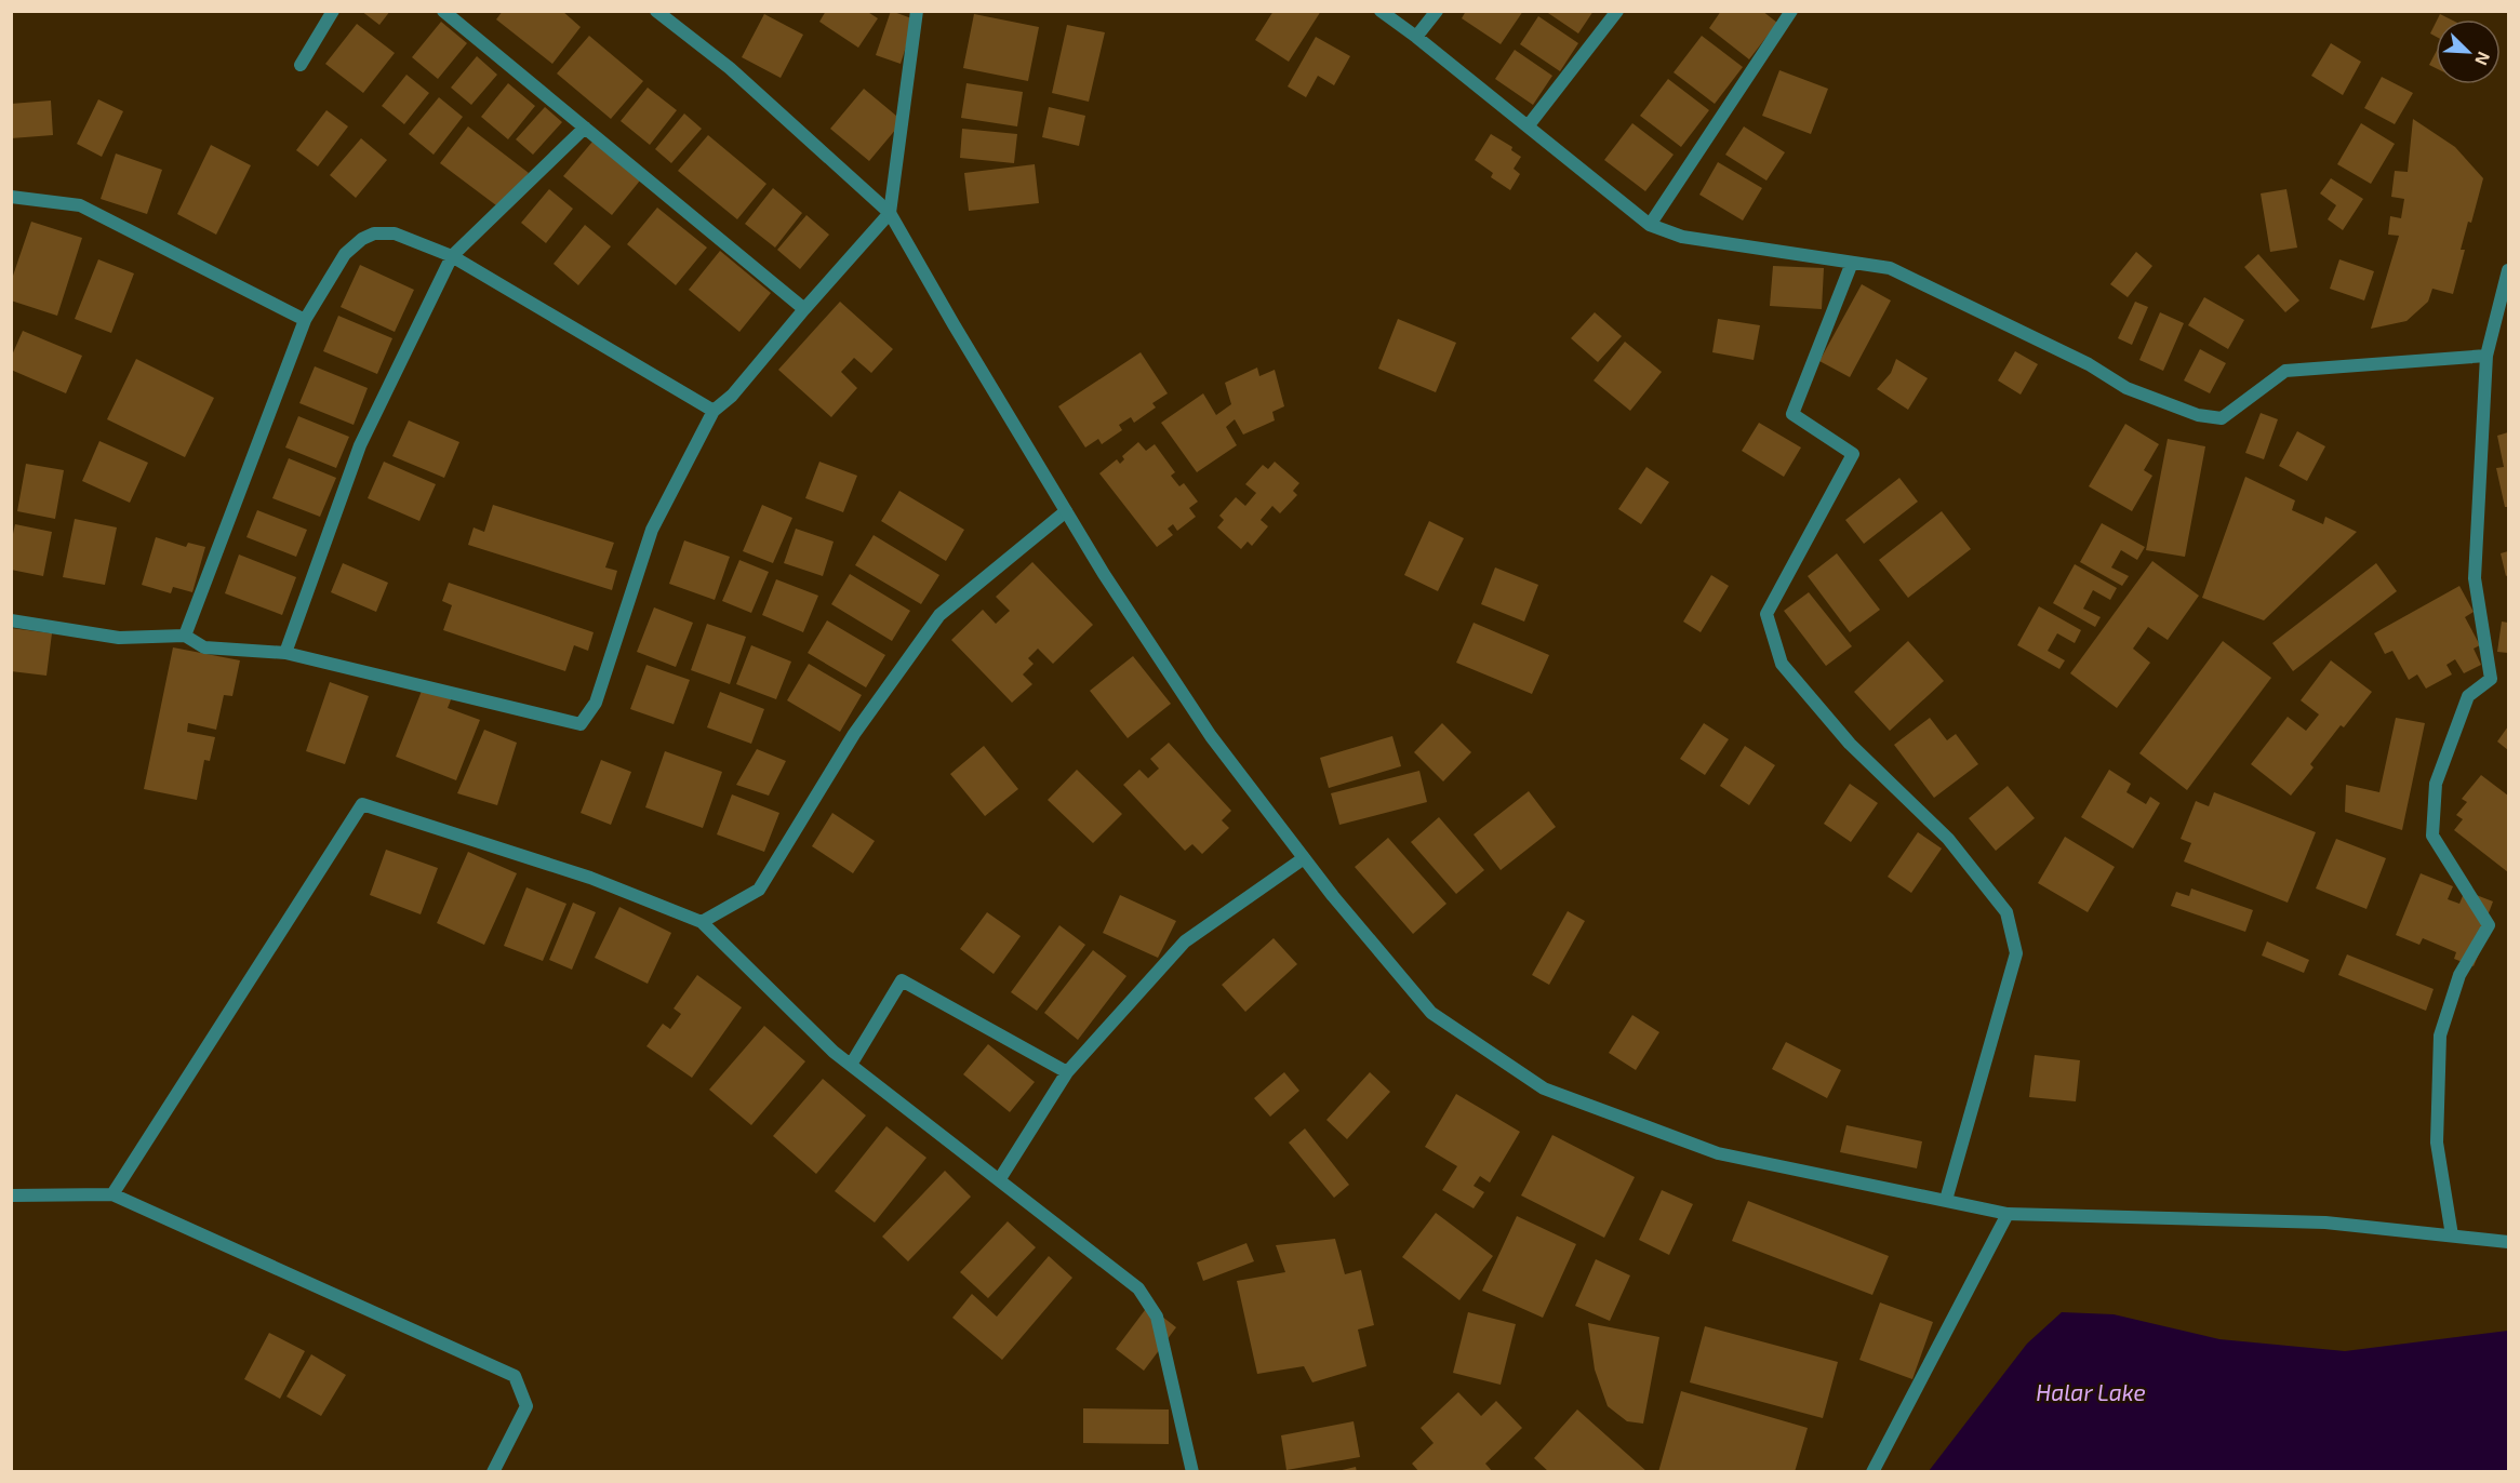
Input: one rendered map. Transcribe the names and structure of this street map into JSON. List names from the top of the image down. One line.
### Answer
{"water":["Halar Lake"],"north":"bottom right"}
